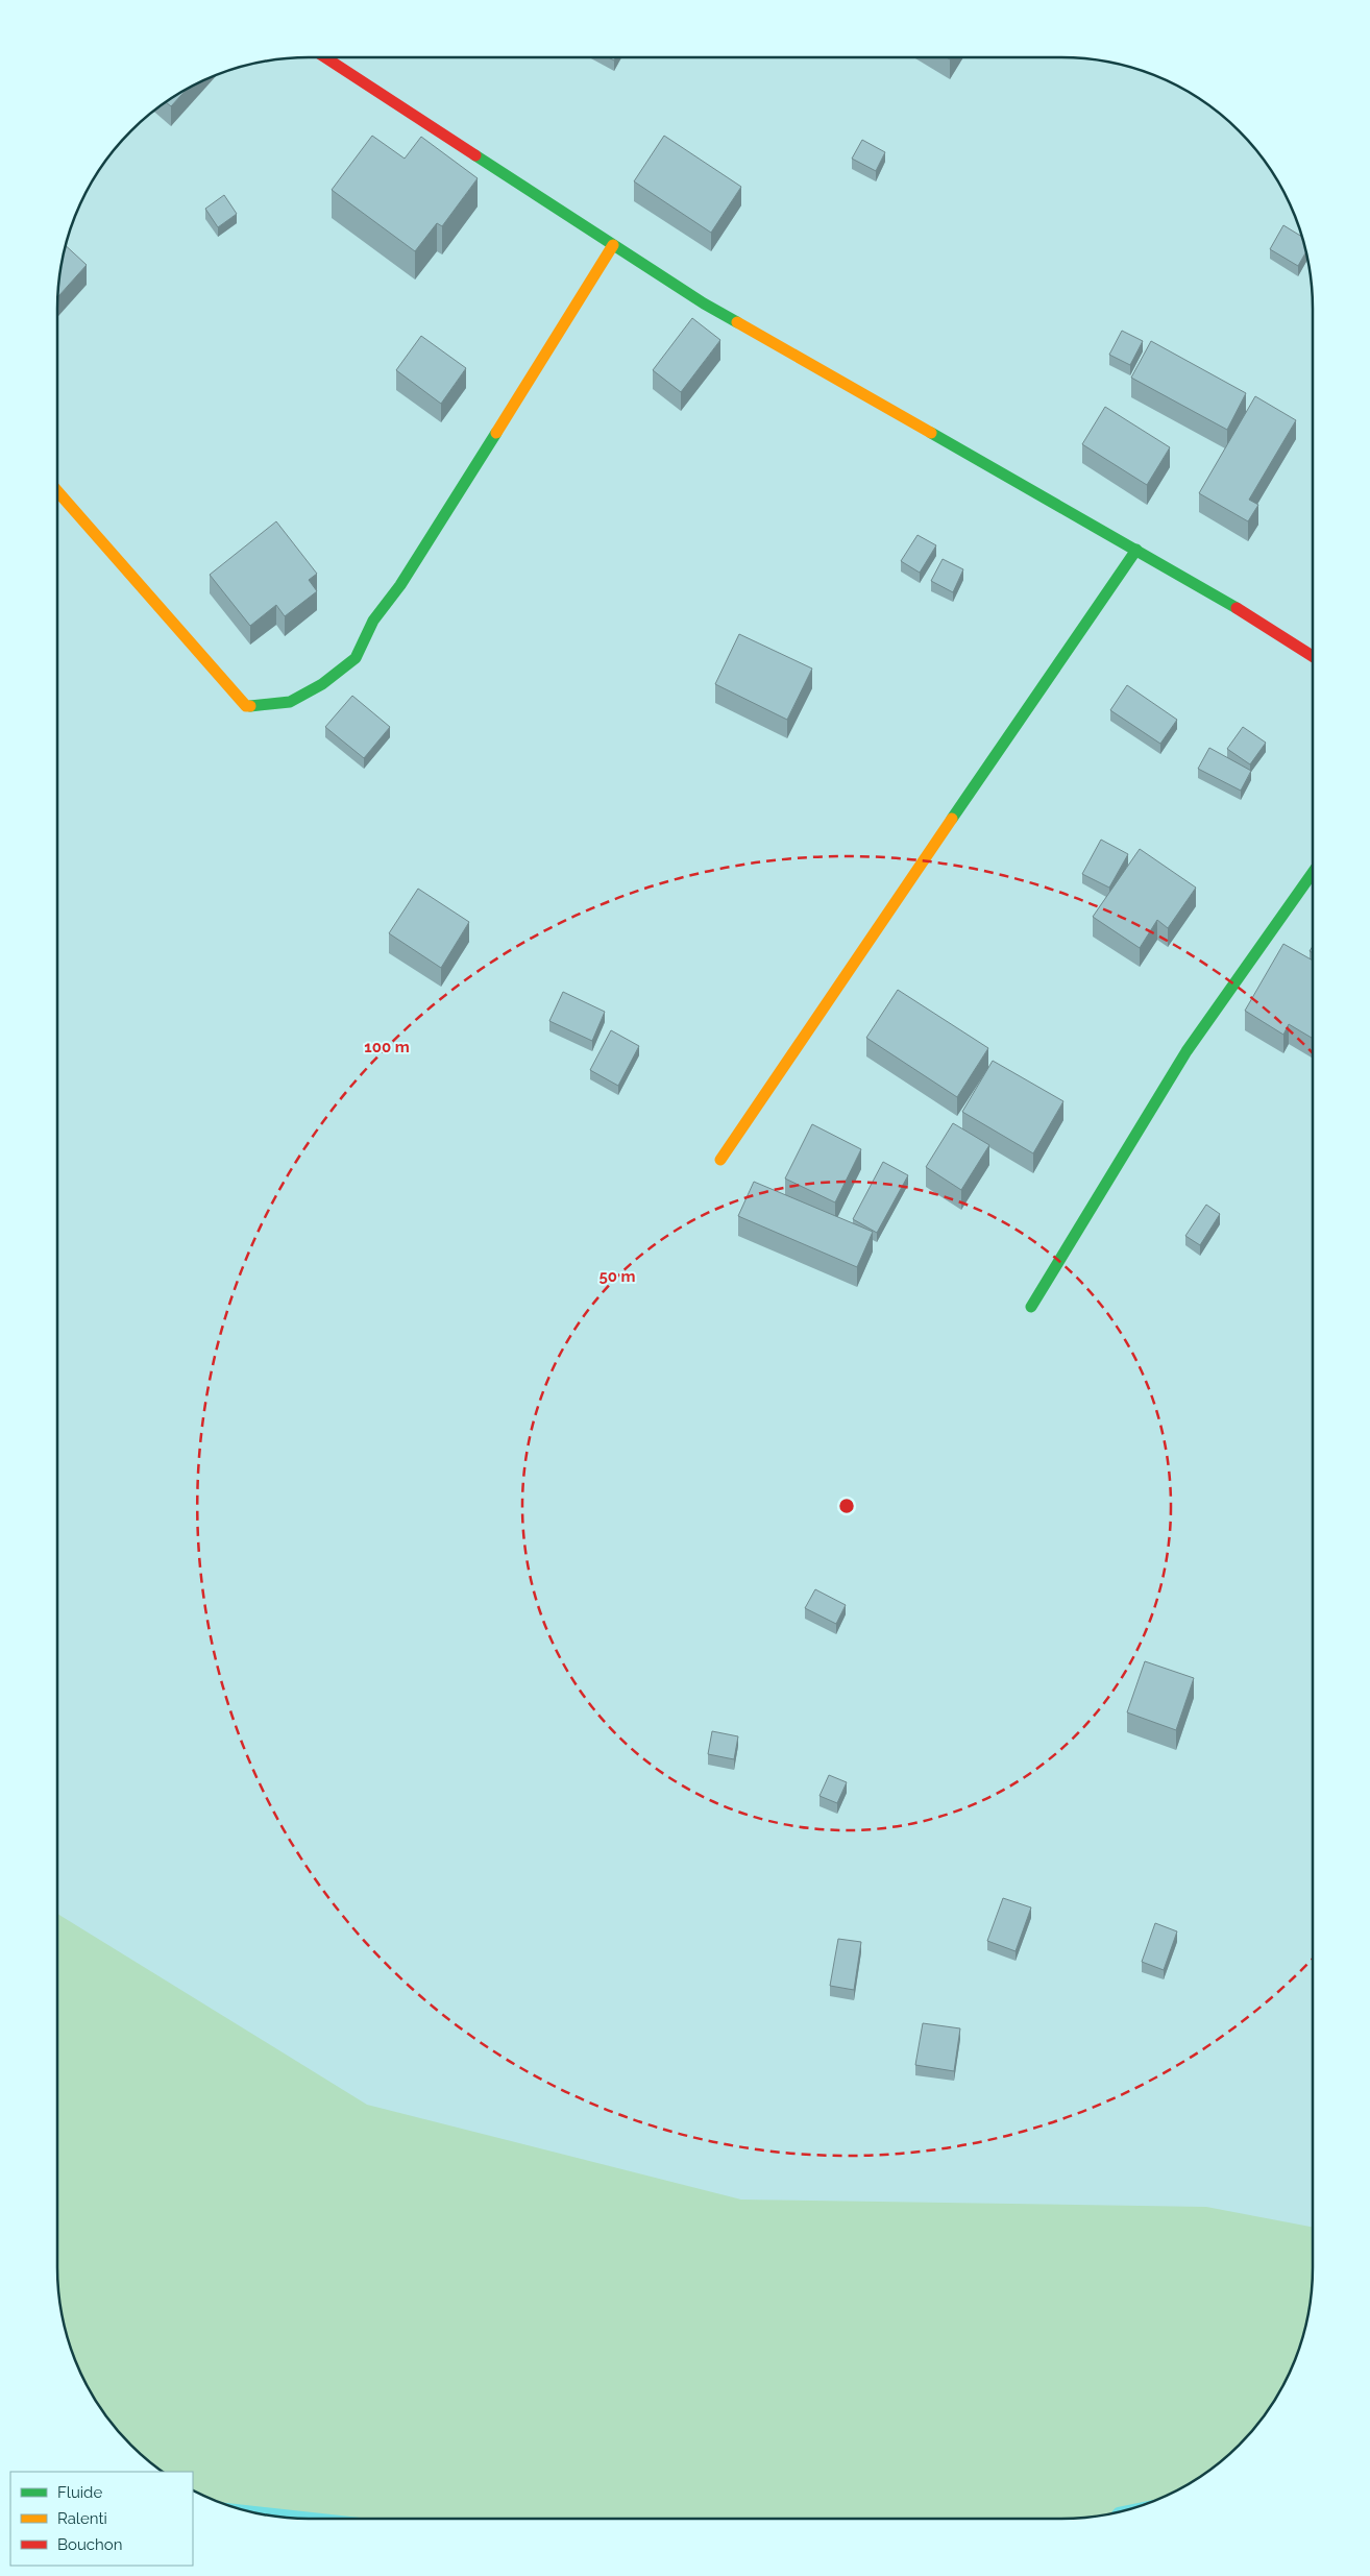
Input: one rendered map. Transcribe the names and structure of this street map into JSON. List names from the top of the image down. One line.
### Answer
{"legend":["Fluide","Ralenti","Bouchon"],"rings":["100 m","50 m"]}
